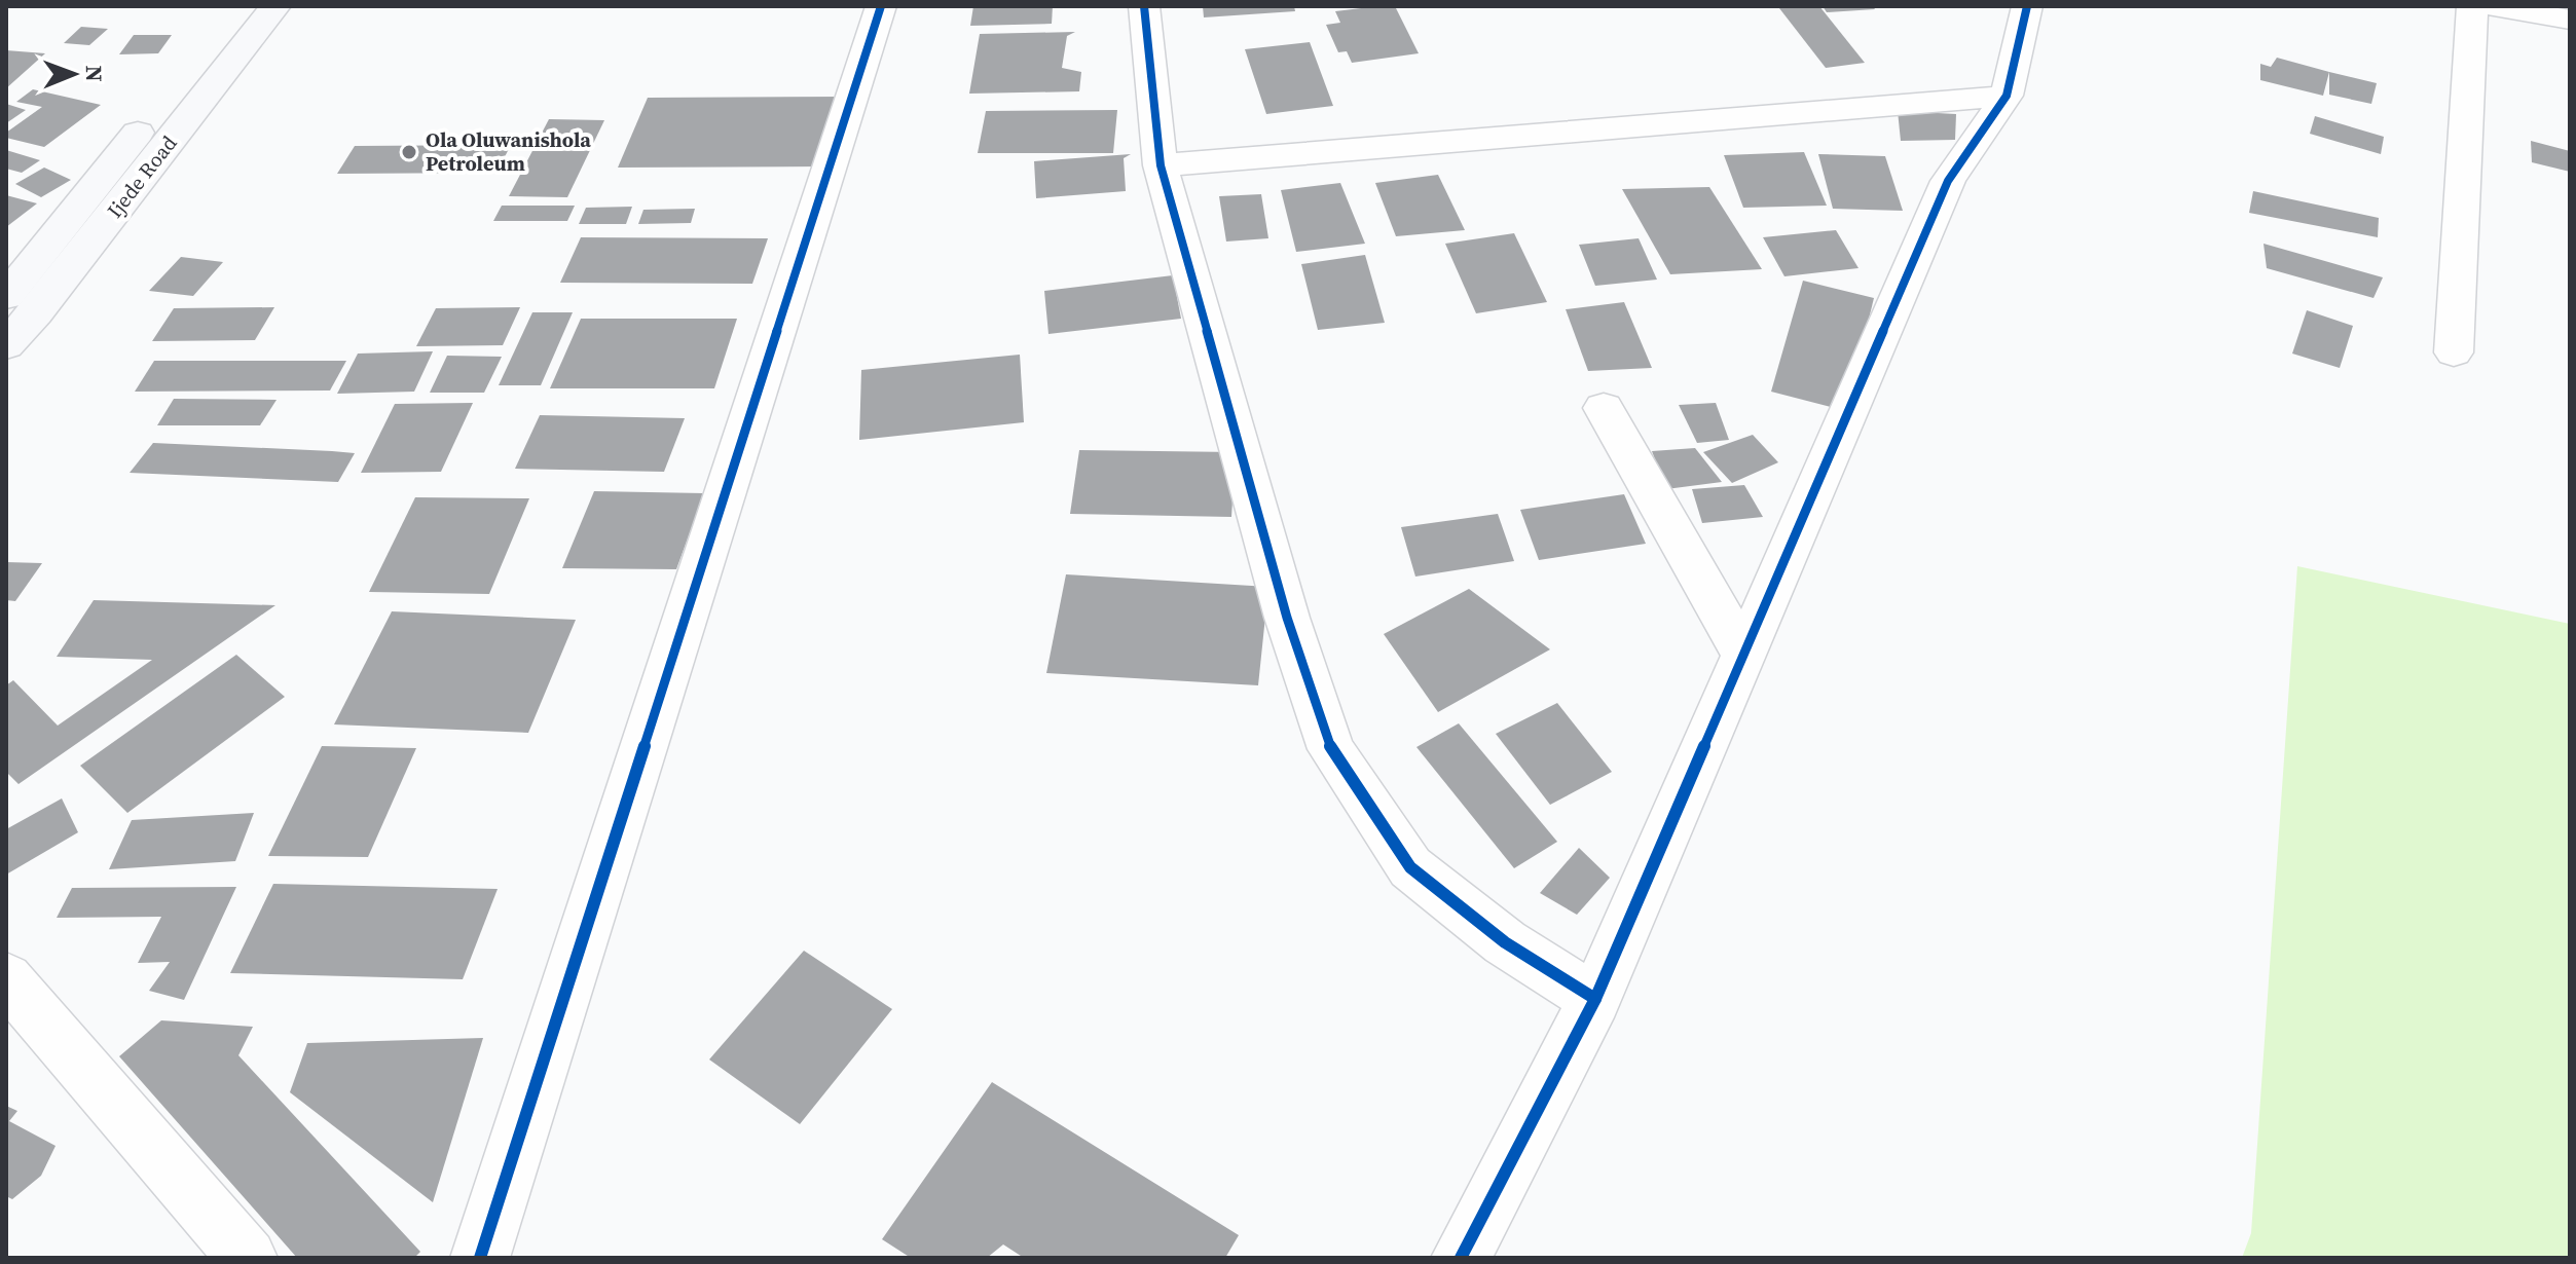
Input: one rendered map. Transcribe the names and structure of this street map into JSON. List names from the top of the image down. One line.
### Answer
{"streets":{"main road":["Ijede Road"]},"places":["Ola Oluwanishola Petroleum"],"north":"right"}
